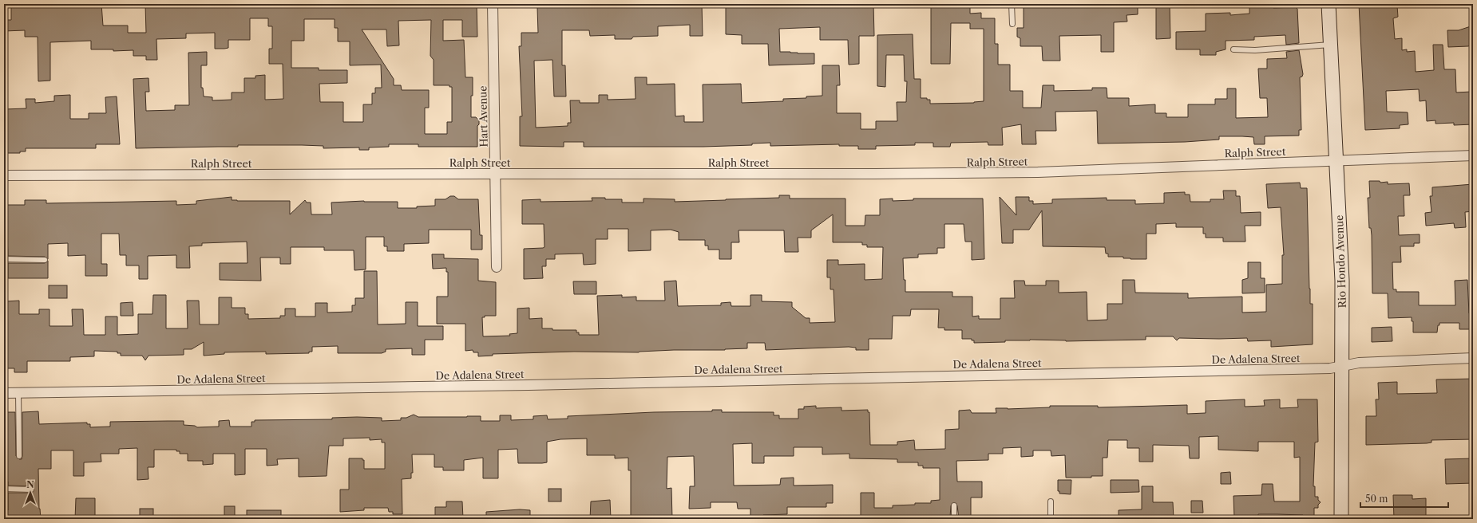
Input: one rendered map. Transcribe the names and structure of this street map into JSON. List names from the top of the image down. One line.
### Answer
{"streets":{"street":["Hart Avenue","Ralph Street","Rio Hondo Avenue","De Adalena Street"]},"crossings":[["Hart Avenue","Ralph Street"],["Ralph Street","Rio Hondo Avenue"],["Rio Hondo Avenue","De Adalena Street"]],"scale_bar":"50 m","north":"top"}
